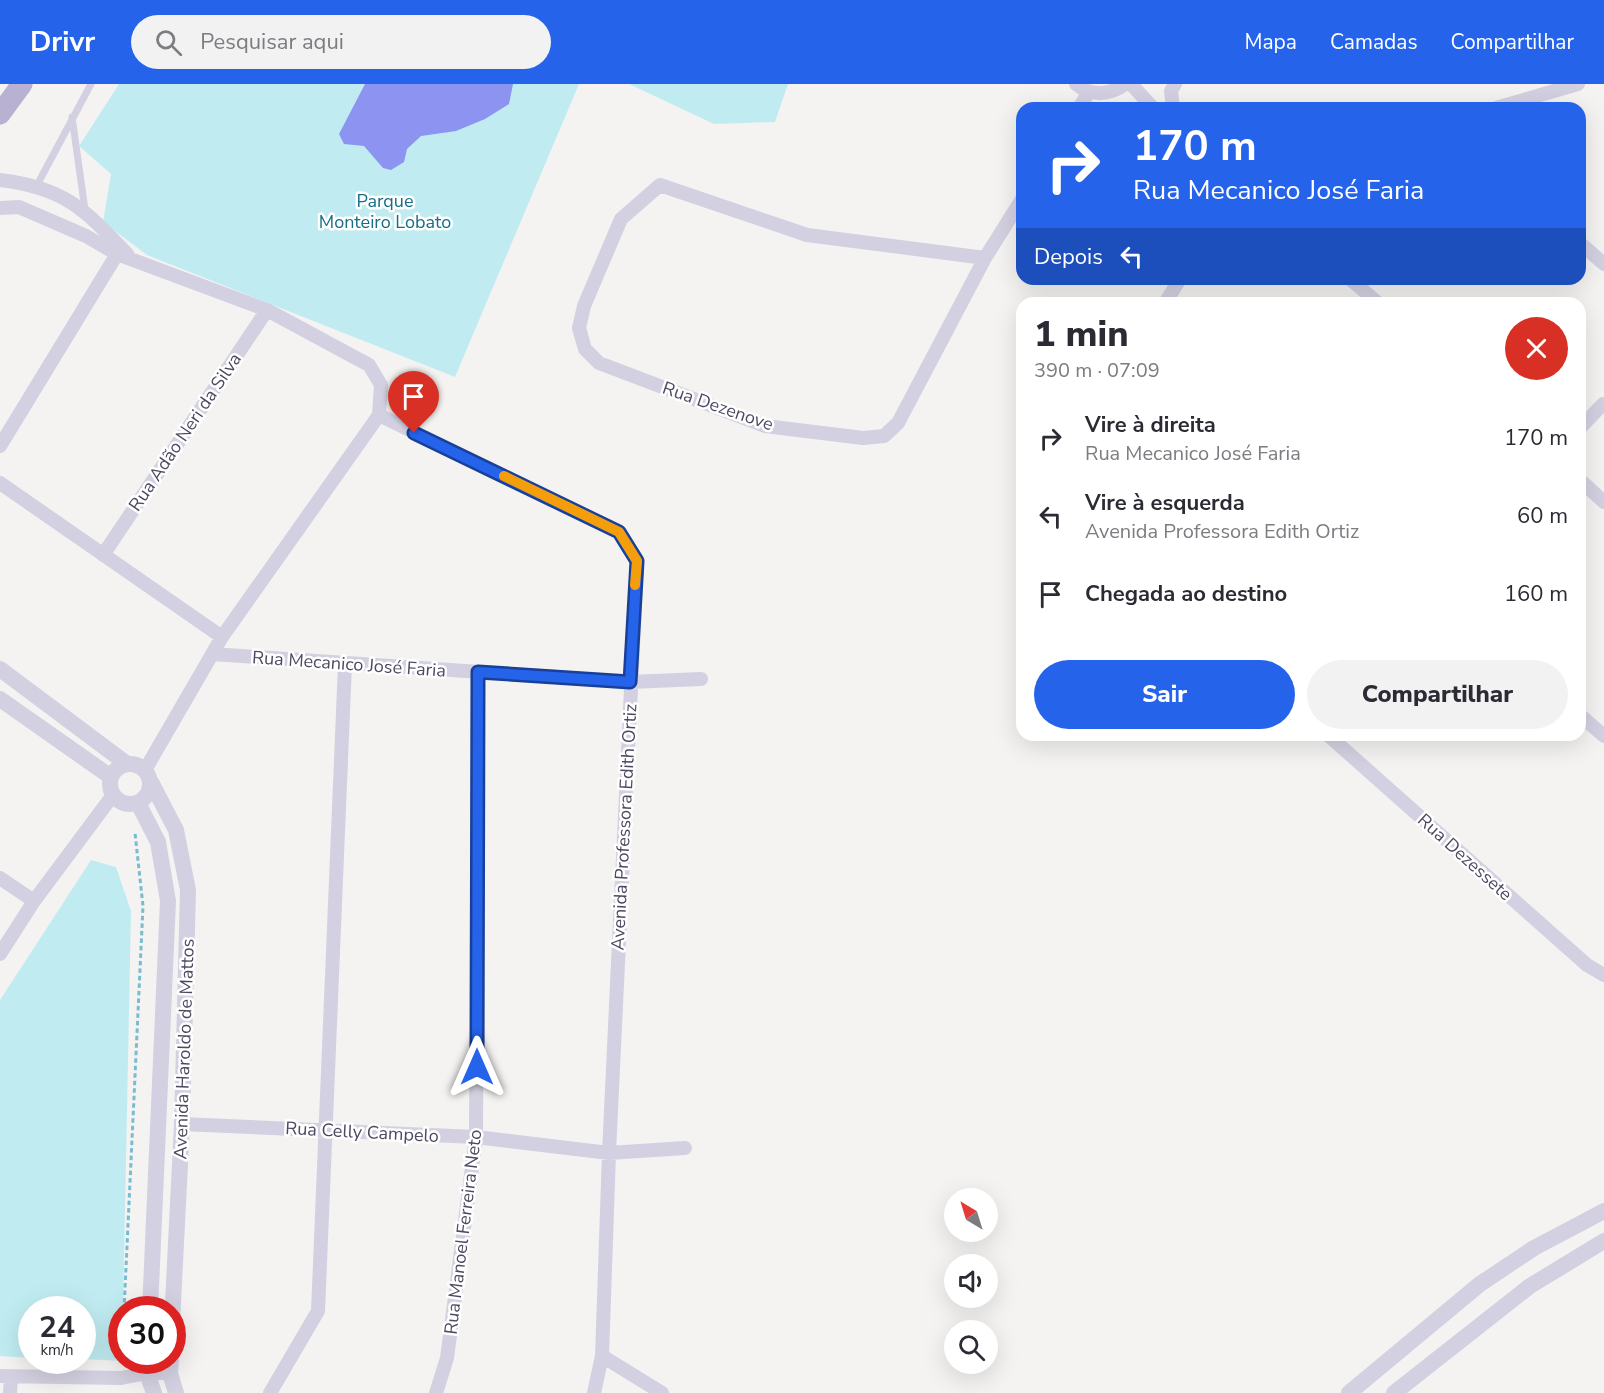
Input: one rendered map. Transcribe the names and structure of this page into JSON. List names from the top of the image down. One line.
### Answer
{"streets":{"street":["Rua Dezenove","Rua Adão Neri da Silva","Rua Mecanico José Faria","Avenida Professora Edith Ortiz","Rua Dezessete","Avenida Haroldo de Mattos","Rua Celly Campelo","Rua Manoel Ferreira Neto"]},"crossings":[["Rua Mecanico José Faria","Avenida Professora Edith Ortiz"],["Rua Mecanico José Faria","Rua Manoel Ferreira Neto"],["Avenida Professora Edith Ortiz","Rua Celly Campelo"],["Avenida Haroldo de Mattos","Rua Celly Campelo"],["Rua Celly Campelo","Rua Manoel Ferreira Neto"]],"parks":["Parque Monteiro Lobato"],"north":"top left","page":{"header":"Drivr","search":"Pesquisar aqui","nav":["Mapa","Camadas","Compartilhar"],"turn":["170 m","Rua Mecanico José Faria"],"then":"Depois","heading":["1 min","390 m · 07:09"],"list":[{"name":"Vire à direita","note":"Rua Mecanico José Faria","value":"170 m"},{"name":"Vire à esquerda","note":"Avenida Professora Edith Ortiz","value":"60 m"},{"name":"Chegada ao destino","value":"160 m"}],"buttons":["Sair","Compartilhar"],"speed":"24 km/h","limit":"30"}}
